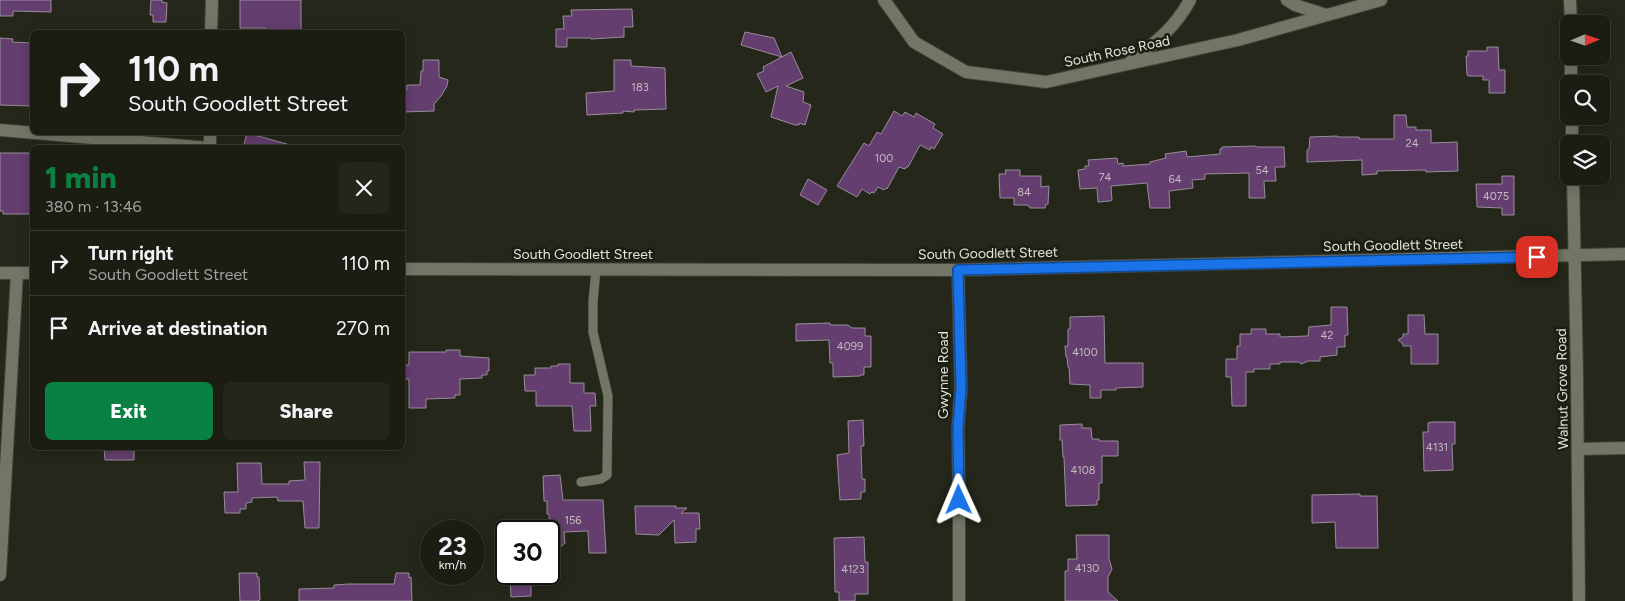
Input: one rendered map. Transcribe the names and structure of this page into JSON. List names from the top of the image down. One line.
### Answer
{"streets":{"main road":["South Rose Road","South Goodlett Street","Gwynne Road","Walnut Grove Road"]},"crossings":[["South Goodlett Street","Gwynne Road"],["South Goodlett Street","Walnut Grove Road"]],"house_numbers":["183","24","100","54","74","64","84","4075","42","4099","4100","4131","4108","156","4130","4123"],"north":"right","page":{"turn":["110 m","South Goodlett Street"],"heading":["1 min","380 m · 13:46"],"list":[{"name":"Turn right","note":"South Goodlett Street","value":"110 m"},{"name":"Arrive at destination","value":"270 m"}],"buttons":["Exit","Share"],"speed":"23 km/h","limit":"30"}}
